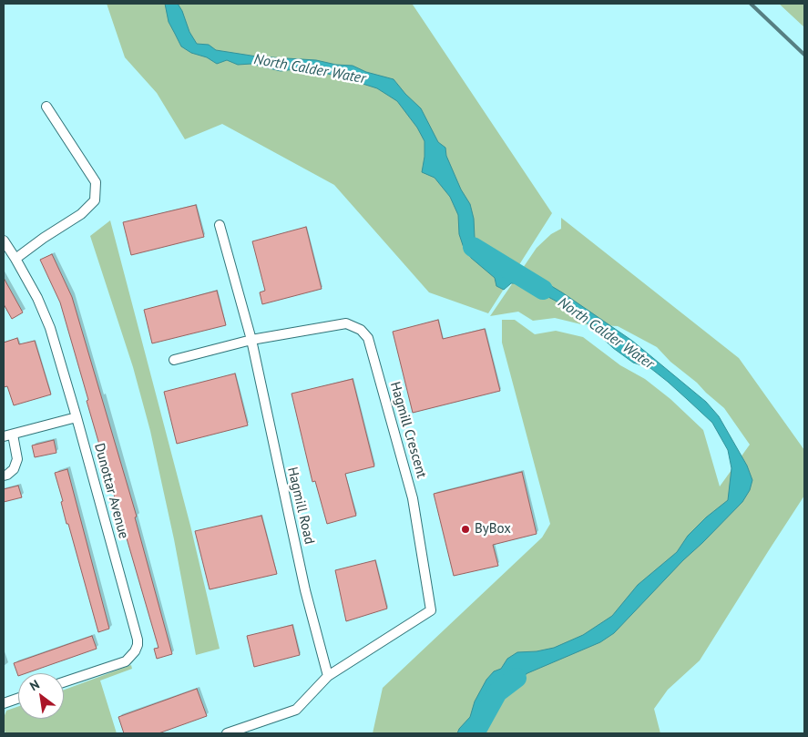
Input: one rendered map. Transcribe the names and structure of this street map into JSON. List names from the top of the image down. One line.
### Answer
{"streets":{"street":["Hagmill Crescent","Dunottar Avenue","Hagmill Road"]},"crossings":[["Hagmill Crescent","Hagmill Road"]],"water":["North Calder Water"],"places":["ByBox"],"north":"top left"}
